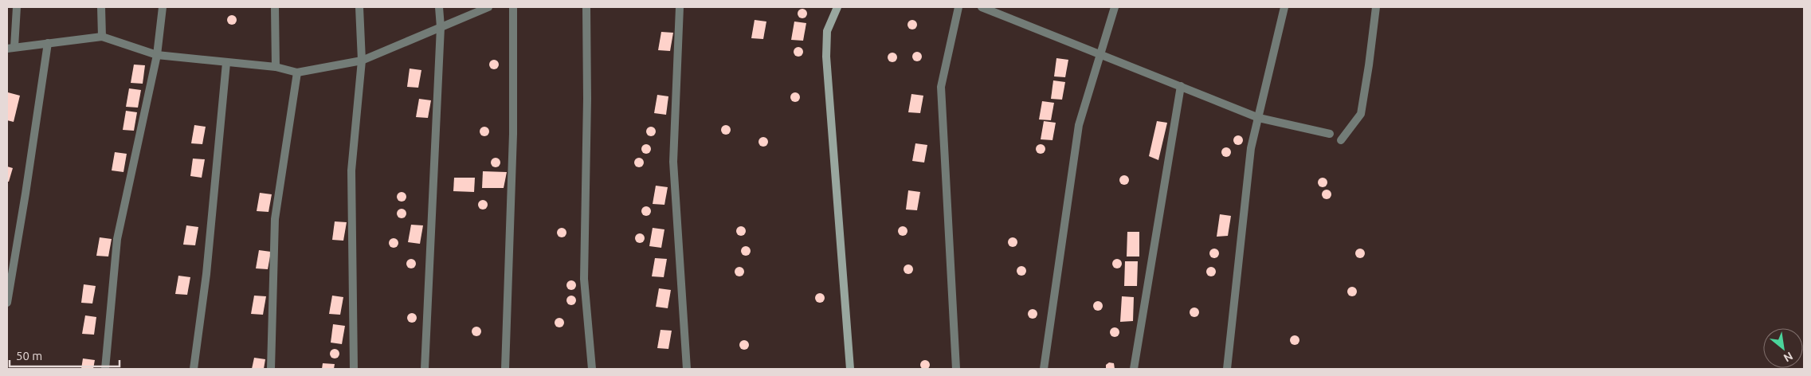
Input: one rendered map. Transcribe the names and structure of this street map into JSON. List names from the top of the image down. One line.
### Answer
{"scale_bar":"50 m","north":"bottom right"}
